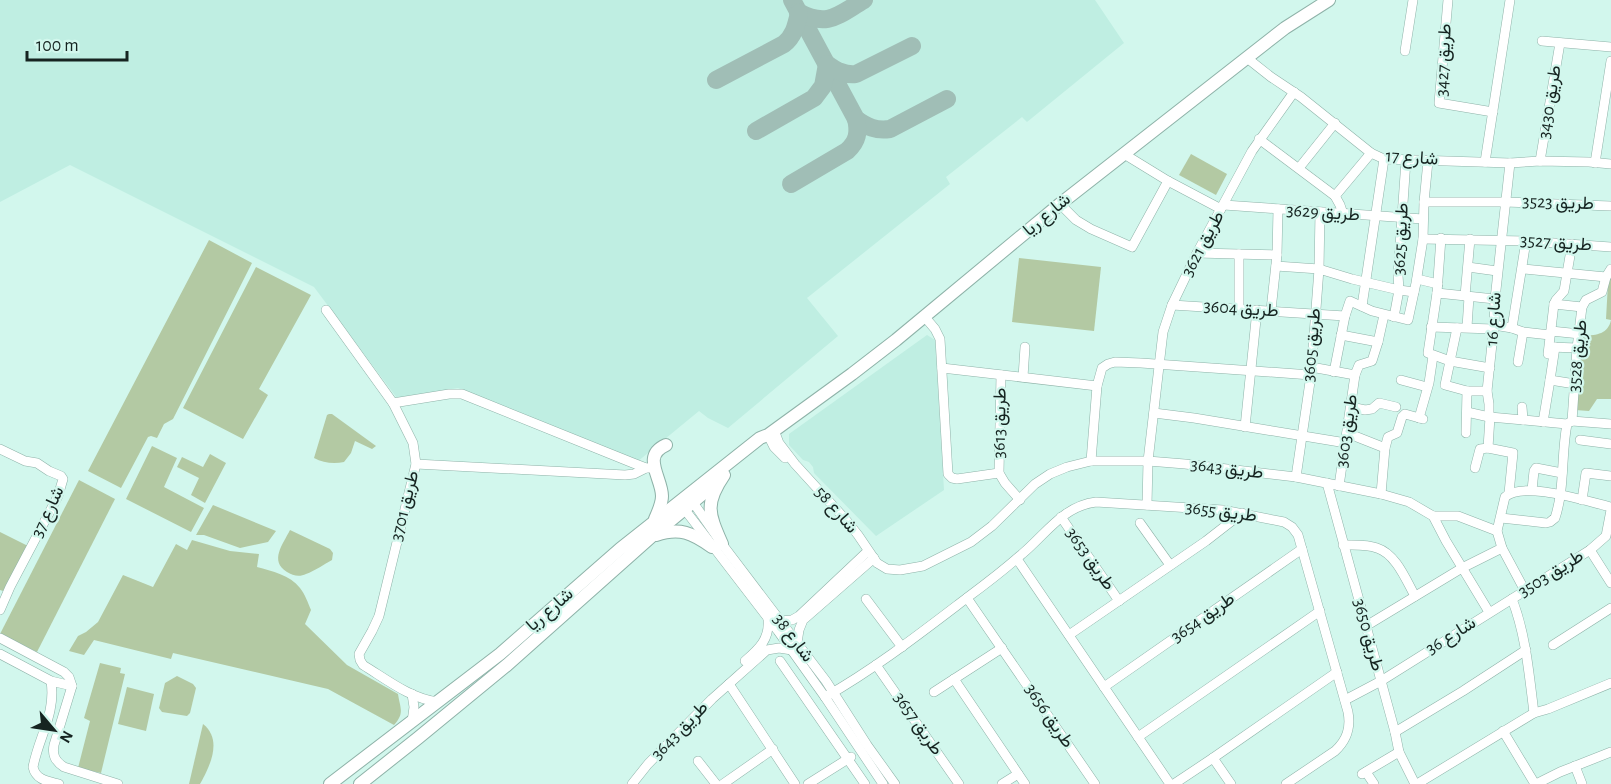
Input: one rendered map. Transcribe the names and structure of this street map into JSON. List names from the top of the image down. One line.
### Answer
{"streets":{"main road":["شارع ريا"],"street":["طريق 3427","طريق 3430","شارع 17","طريق 3523","طريق 3629","طريق 3625","طريق 3527","طريق 3621","طريق 3604","شارع 16","طريق 3605","طريق 3528","طريق 3613","طريق 3603","طريق 3643","طريق 3701","شارع 58","شارع 37","طريق 3655","طريق 3653","طريق 3503","طريق 3654","طريق 3650","شارع 36","شارع 38","طريق 3656","طريق 3657"]},"crossings":[["طريق 3430","شارع 17"],["شارع 17","شارع ريا"],["شارع 17","طريق 3625"],["شارع 17","طريق 3621"],["شارع 17","شارع 16"],["طريق 3523","شارع 16"],["طريق 3629","شارع ريا"],["طريق 3629","طريق 3625"],["طريق 3629","طريق 3621"],["طريق 3629","طريق 3605"],["شارع ريا","طريق 3701"],["شارع ريا","شارع 58"],["شارع ريا","شارع 38"],["طريق 3625","طريق 3603"],["طريق 3527","شارع 16"],["طريق 3621","طريق 3604"],["طريق 3621","طريق 3603"],["طريق 3621","طريق 3643"],["طريق 3621","طريق 3655"],["طريق 3604","طريق 3605"],["طريق 3604","طريق 3603"],["طريق 3605","طريق 3603"],["طريق 3605","طريق 3643"],["طريق 3613","طريق 3643"],["طريق 3603","طريق 3643"],["طريق 3643","شارع 58"],["طريق 3643","طريق 3650"],["طريق 3643","شارع 38"],["طريق 3655","طريق 3653"],["طريق 3655","طريق 3654"],["طريق 3655","شارع 36"],["طريق 3655","شارع 38"],["طريق 3655","طريق 3656"],["طريق 3655","طريق 3657"],["طريق 3503","شارع 36"],["طريق 3650","شارع 36"]],"scale_bar":"100 m","north":"bottom right"}
